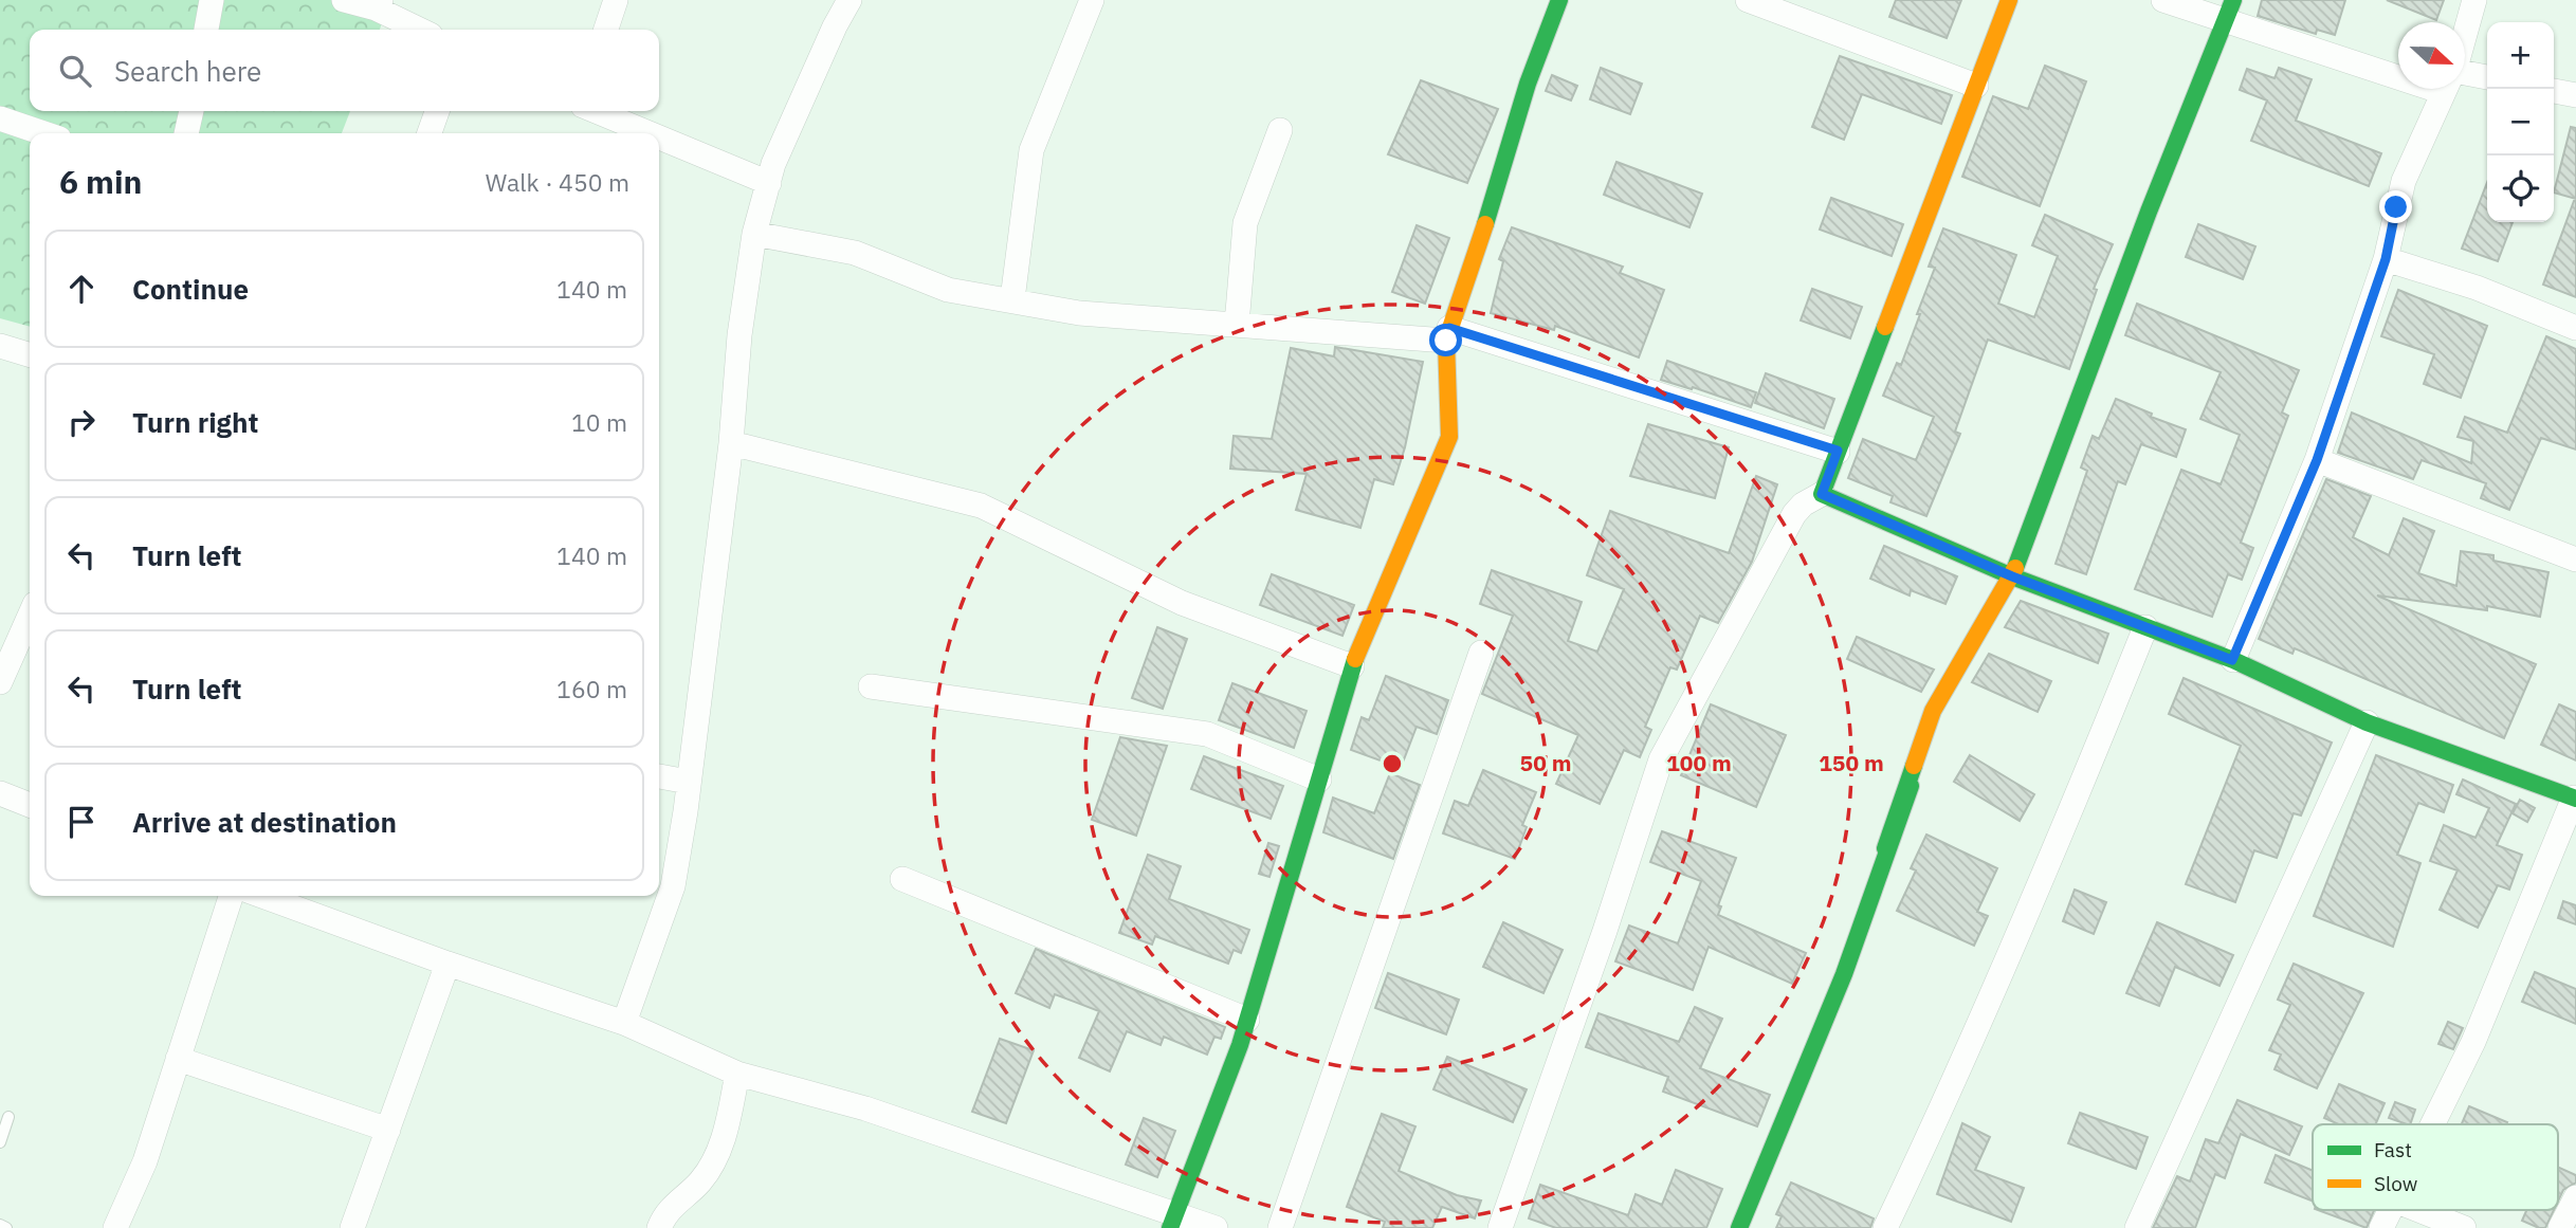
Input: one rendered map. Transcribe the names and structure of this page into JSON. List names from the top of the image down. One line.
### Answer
{"legend":["Fast","Slow"],"north":"right","page":{"map_buttons":["+","−"],"search":"Search here","heading":["6 min","Walk · 450 m"],"list":[["Continue","140 m"],["Turn right","10 m"],["Turn left","140 m"],["Turn left","160 m"],"Arrive at destination"]},"rings":["50 m","100 m","150 m"]}
